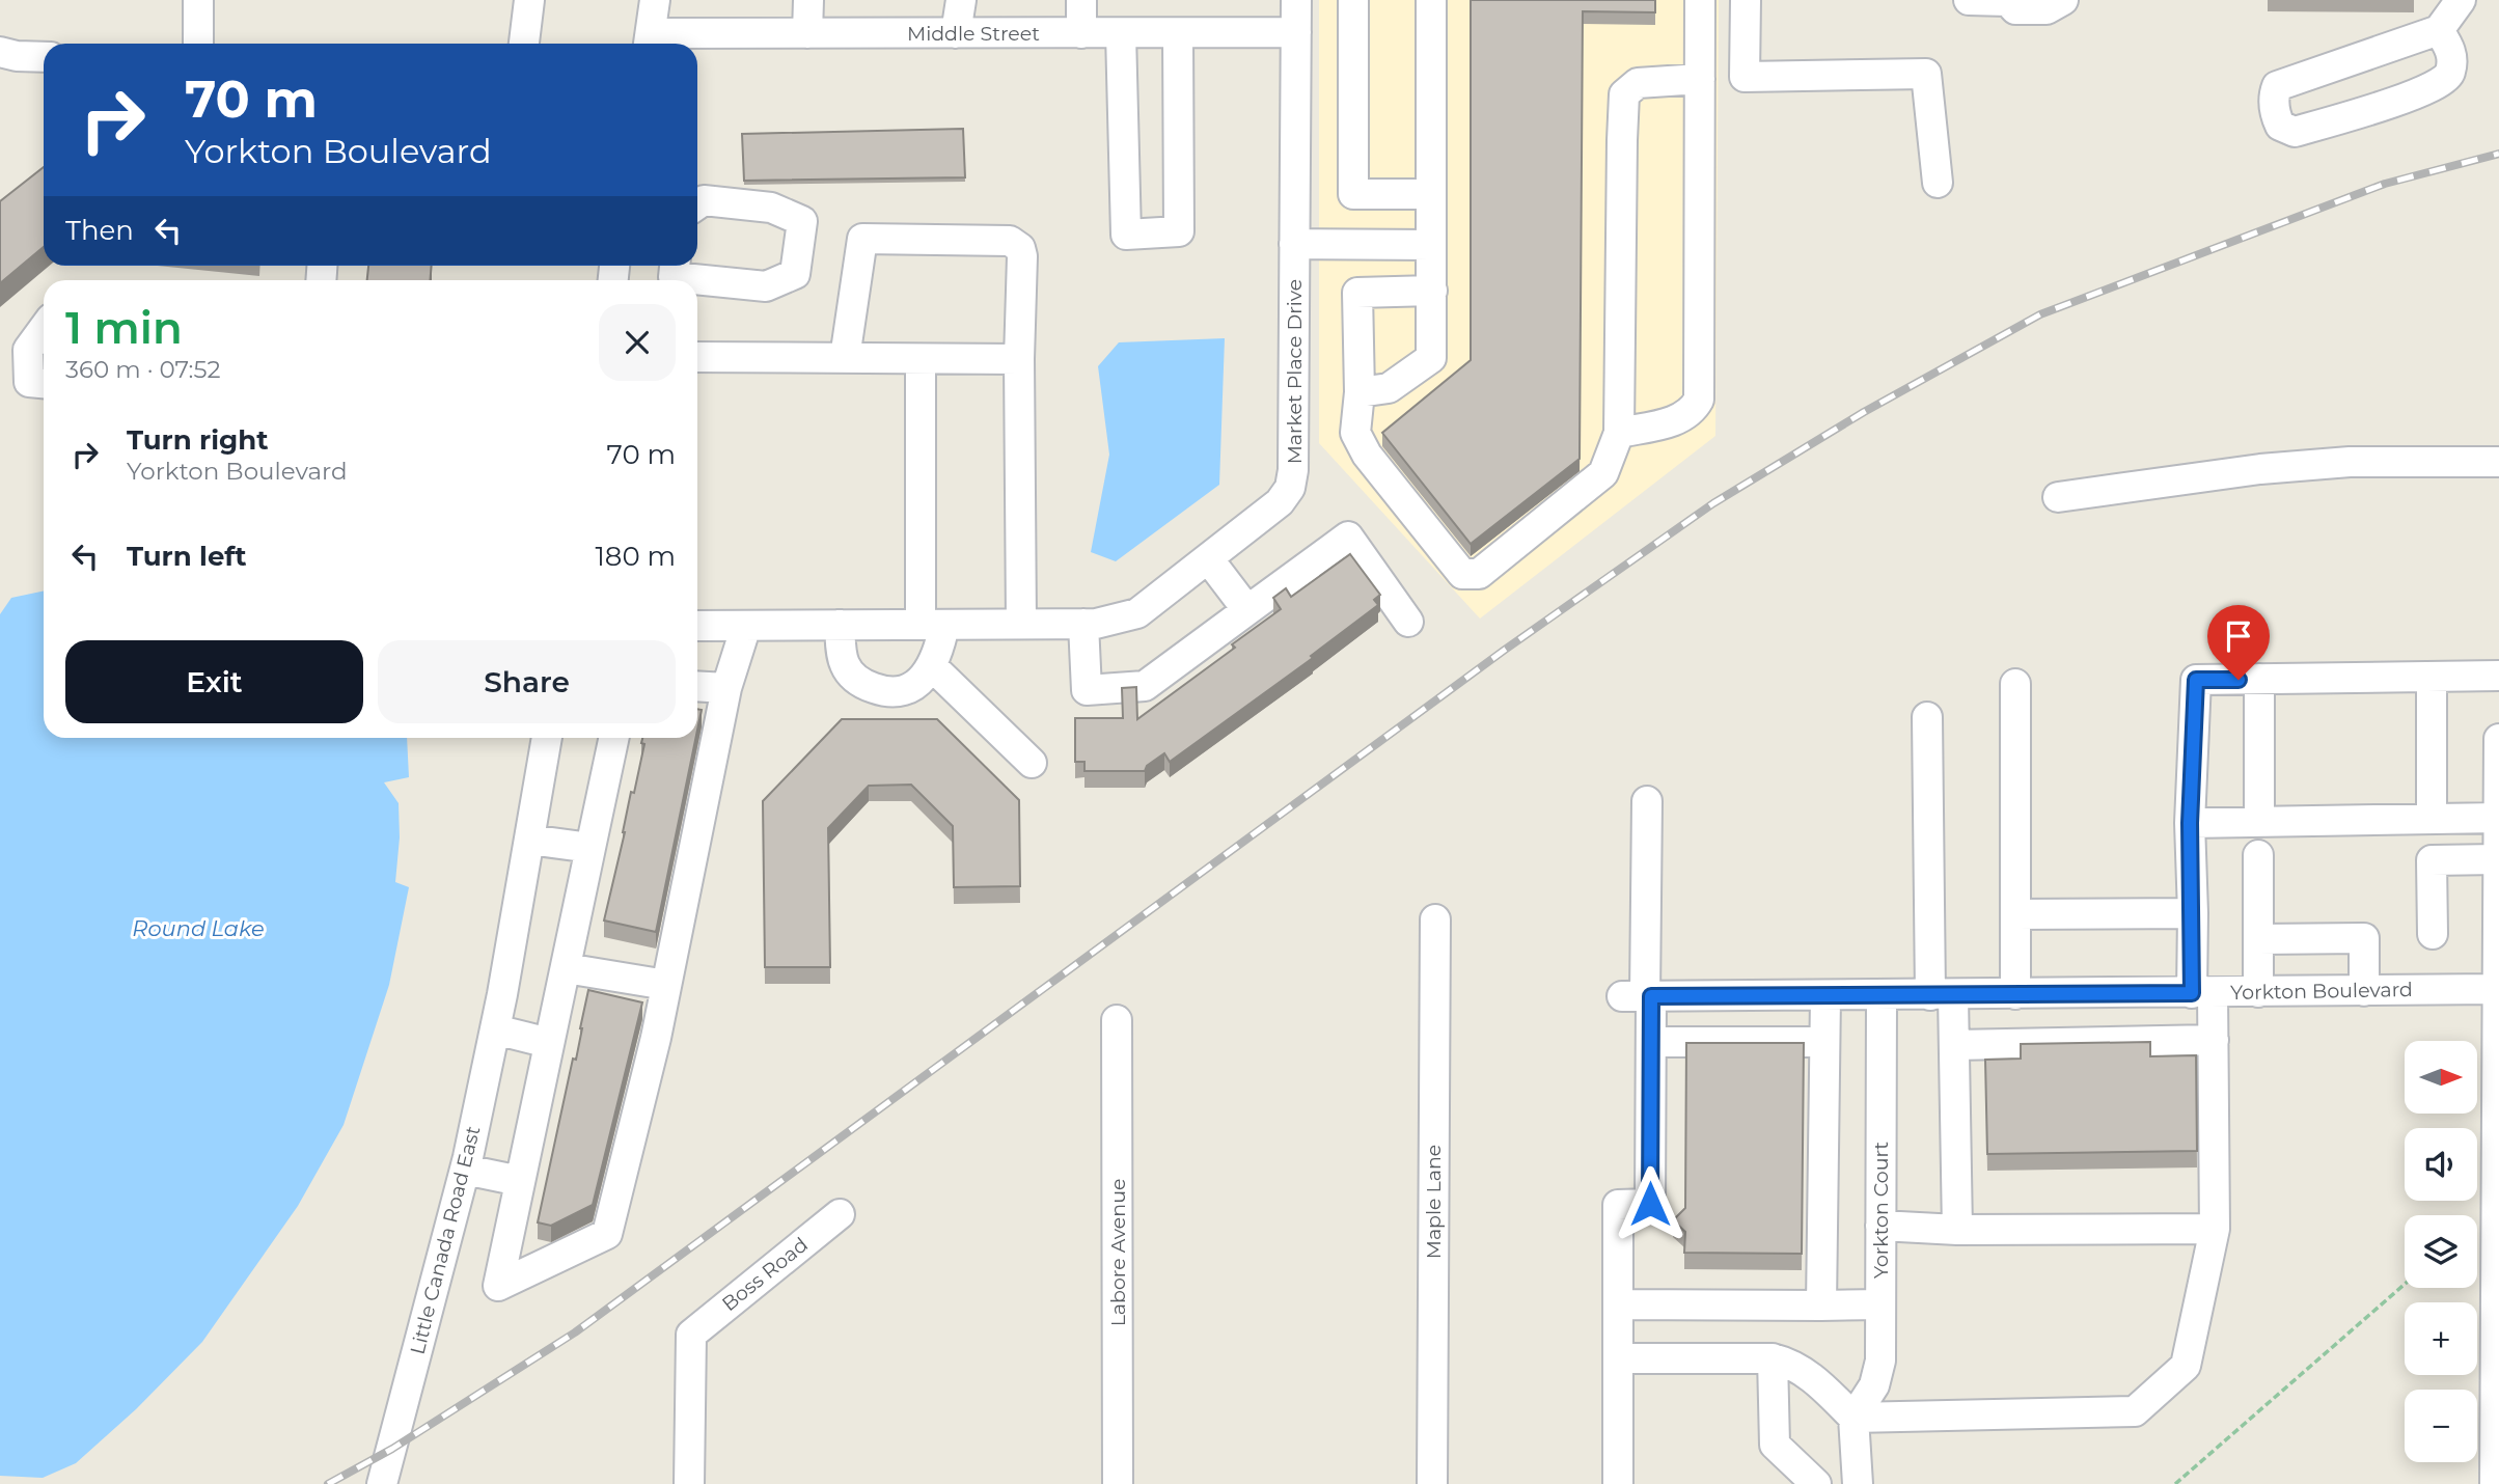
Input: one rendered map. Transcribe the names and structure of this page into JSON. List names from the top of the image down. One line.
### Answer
{"streets":{"street":["Middle Street","Market Place Drive","Yorkton Boulevard","Maple Lane","Yorkton Court","Little Canada Road East","Labore Avenue","Boss Road"]},"crossings":[["Middle Street","Market Place Drive"],["Yorkton Boulevard","Yorkton Court"]],"water":["Round Lake"],"north":"right","page":{"turn":["70 m","Yorkton Boulevard"],"then":"Then","heading":["1 min","360 m · 07:52"],"list":[{"name":"Turn right","note":"Yorkton Boulevard","value":"70 m"},{"name":"Turn left","value":"180 m"}],"buttons":["Exit","Share"],"map_buttons":["+","−"]}}
